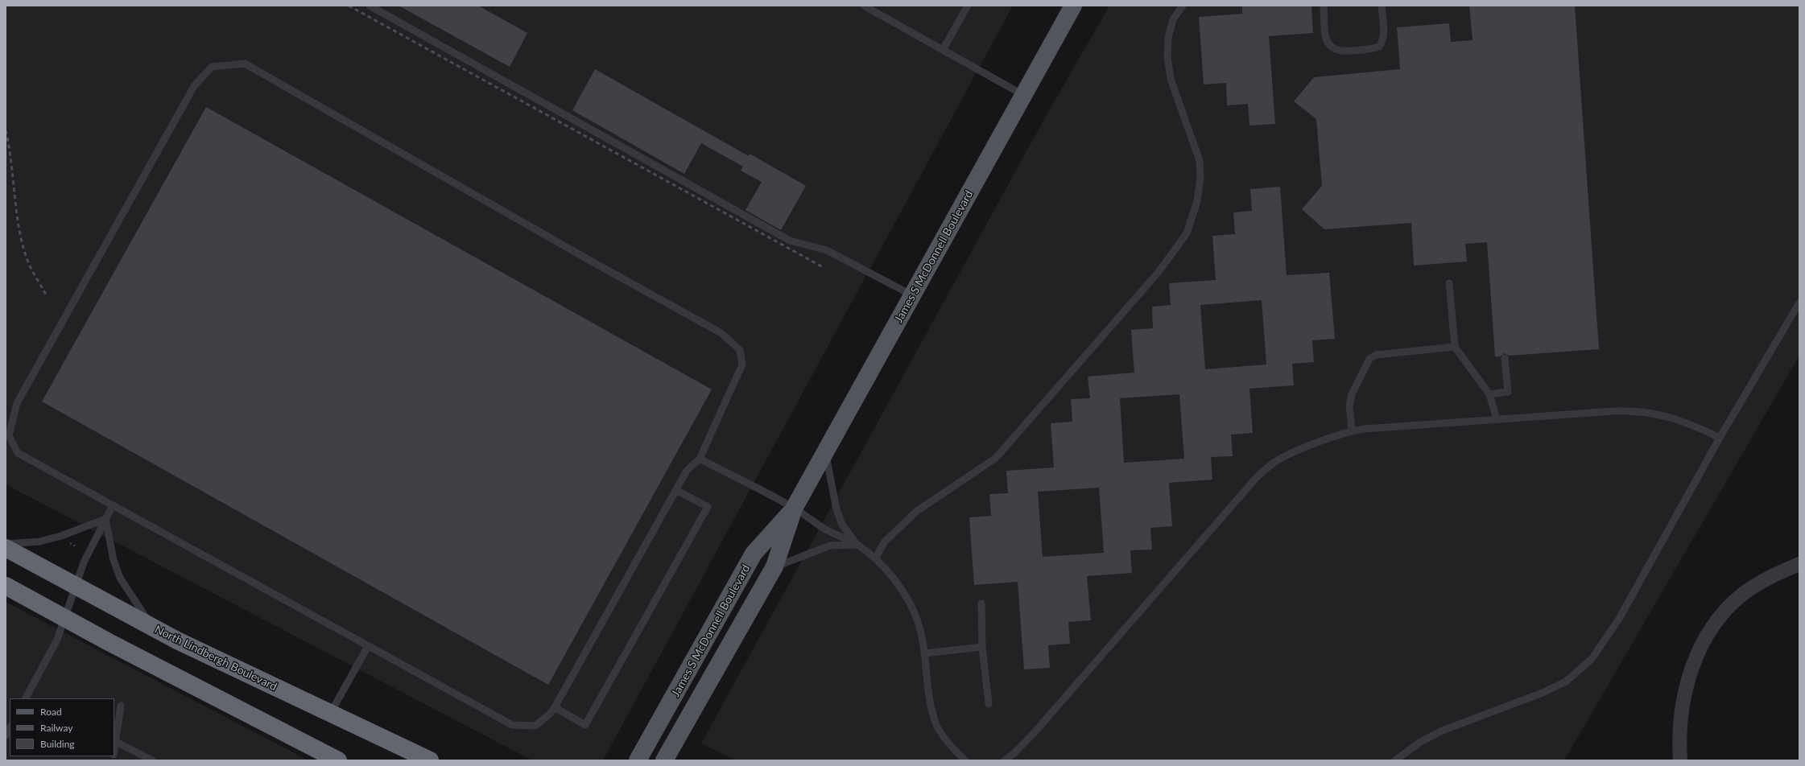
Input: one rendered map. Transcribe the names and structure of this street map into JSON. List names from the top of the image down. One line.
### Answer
{"streets":{"highway":["North Lindbergh Boulevard"],"main road":["James S McDonnell Boulevard"]},"legend":["Road","Railway","Building"]}
